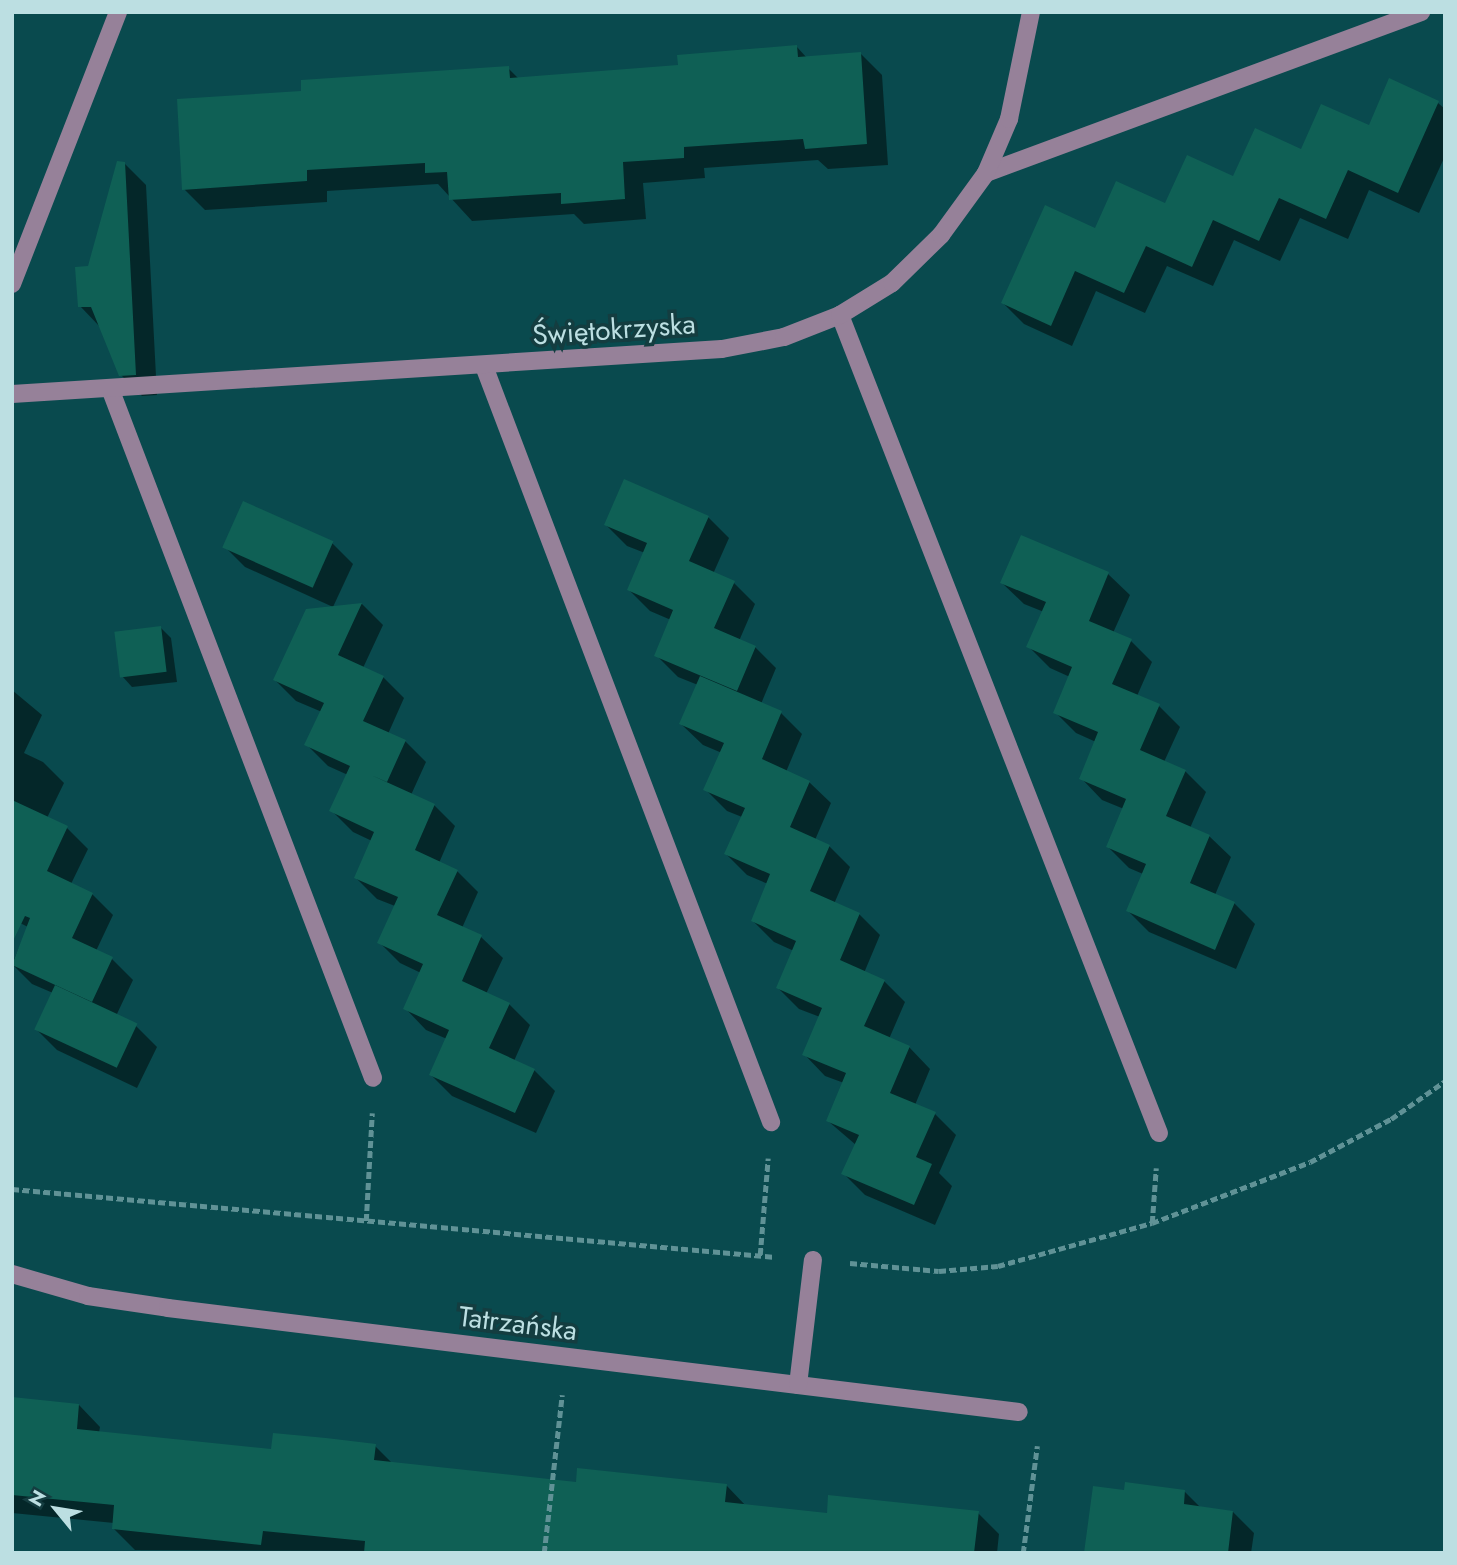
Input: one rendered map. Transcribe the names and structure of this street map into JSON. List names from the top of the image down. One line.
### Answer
{"streets":{"street":["Świętokrzyska","Tatrzańska"]},"north":"top left"}
